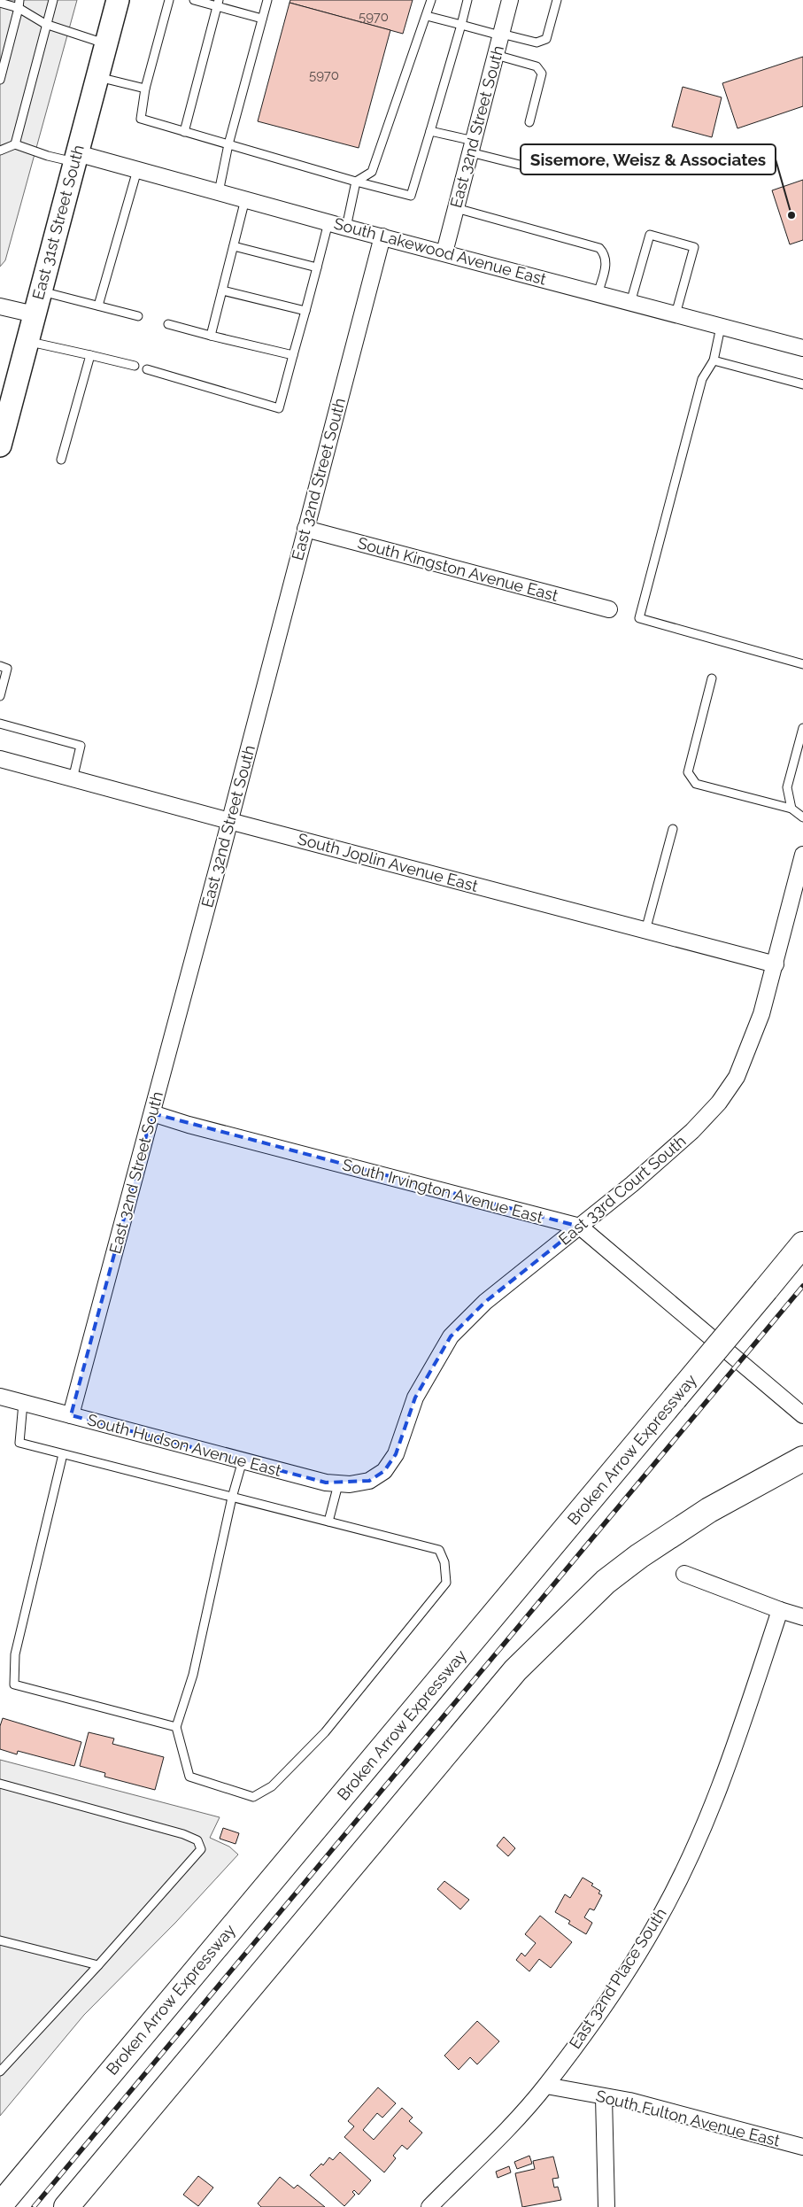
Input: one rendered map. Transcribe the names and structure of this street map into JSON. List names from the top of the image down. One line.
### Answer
{"streets":{"highway":["Broken Arrow Expressway"],"main road":["East 31st Street South"],"street":["East 32nd Street South","South Lakewood Avenue East","South Kingston Avenue East","South Joplin Avenue East","East 33rd Court South","South Irvington Avenue East","South Hudson Avenue East","East 32nd Place South","South Fulton Avenue East"]},"crossings":[["East 32nd Street South","South Lakewood Avenue East"],["East 32nd Street South","South Kingston Avenue East"],["East 32nd Street South","South Joplin Avenue East"],["East 32nd Street South","South Irvington Avenue East"],["East 32nd Street South","South Hudson Avenue East"],["East 31st Street South","South Lakewood Avenue East"],["South Joplin Avenue East","East 33rd Court South"],["East 33rd Court South","South Irvington Avenue East"],["East 33rd Court South","South Hudson Avenue East"],["East 32nd Place South","South Fulton Avenue East"]],"places":["Sisemore, Weisz & Associates"],"house_numbers":["5970","5970"]}
